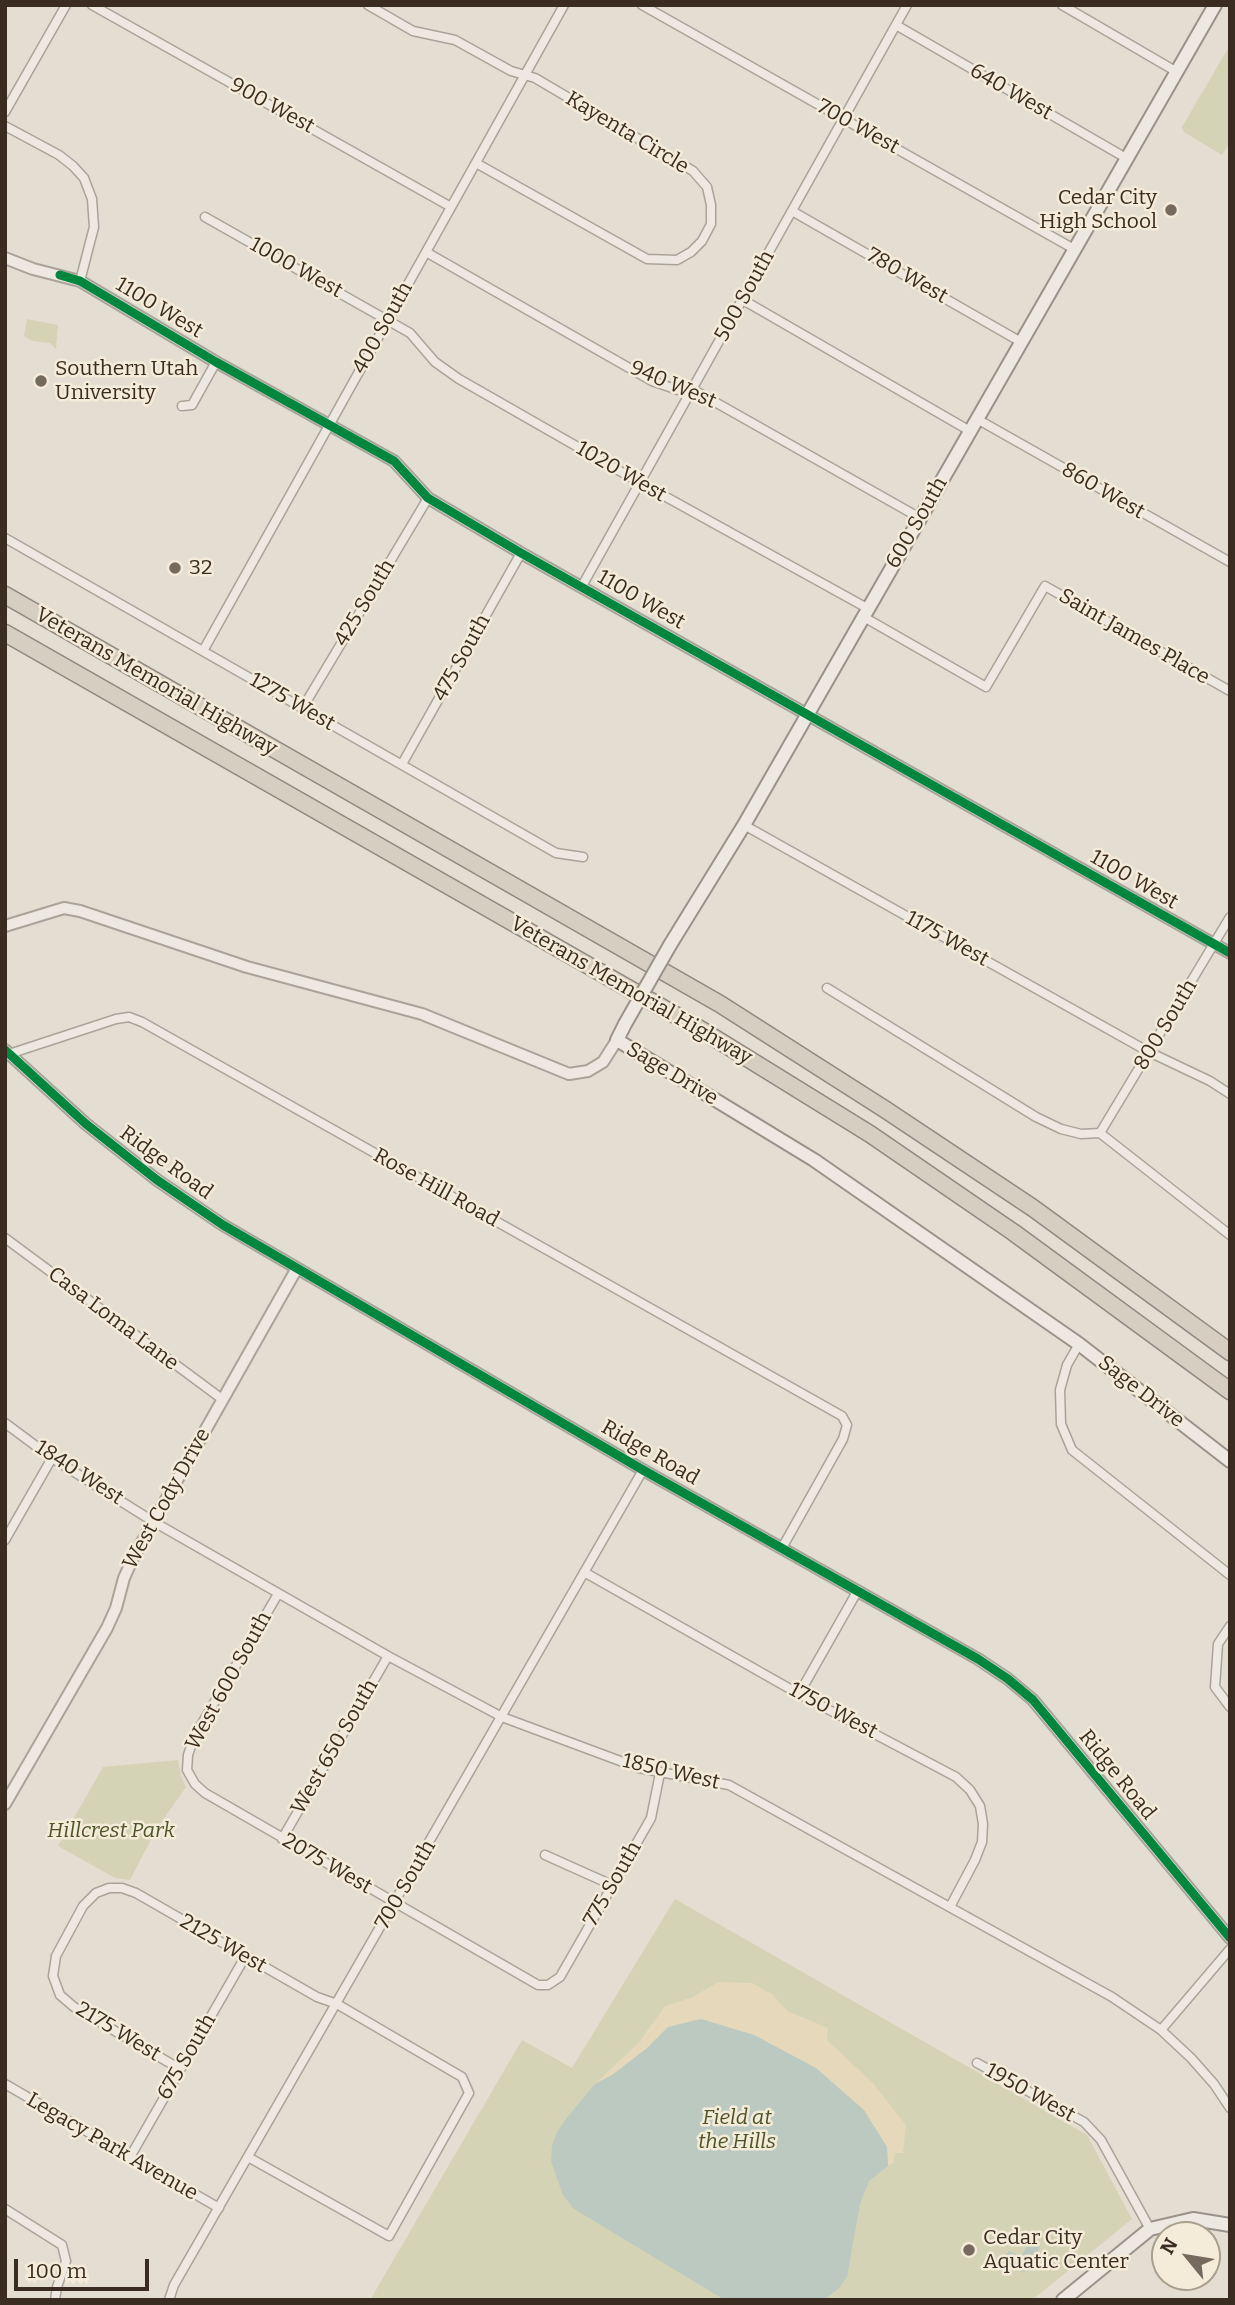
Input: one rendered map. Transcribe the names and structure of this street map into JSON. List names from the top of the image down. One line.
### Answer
{"streets":{"highway":["Veterans Memorial Highway"],"main road":["600 South","Sage Drive"],"street":["640 West","900 West","700 West","Kayenta Circle","1000 West","780 West","500 South","1100 West","400 South","940 West","1020 West","860 West","425 South","Saint James Place","475 South","1275 West","1175 West","800 South","Ridge Road","Rose Hill Road","Casa Loma Lane","1840 West","West Cody Drive","West 600 South","1750 West","West 650 South","1850 West","2075 West","775 South","700 South","2125 West","2175 West","675 South","1950 West","Legacy Park Avenue"]},"crossings":[["640 West","500 South"],["640 West","600 South"],["900 West","400 South"],["700 West","500 South"],["700 West","600 South"],["Kayenta Circle","400 South"],["1000 West","400 South"],["1000 West","1020 West"],["780 West","500 South"],["780 West","600 South"],["500 South","1100 West"],["500 South","940 West"],["500 South","1020 West"],["1100 West","400 South"],["1100 West","600 South"],["1100 West","425 South"],["1100 West","475 South"],["1100 West","800 South"],["400 South","940 West"],["400 South","1020 West"],["400 South","1275 West"],["940 West","600 South"],["1020 West","600 South"],["1020 West","Saint James Place"],["860 West","600 South"],["600 South","Saint James Place"],["600 South","1175 West"],["600 South","Sage Drive"],["425 South","1275 West"],["475 South","1275 West"],["1175 West","800 South"],["Ridge Road","Rose Hill Road"],["Ridge Road","West Cody Drive"],["Ridge Road","700 South"],["Casa Loma Lane","West Cody Drive"],["1840 West","West Cody Drive"],["1840 West","1850 West"],["West Cody Drive","1850 West"],["West 600 South","1850 West"],["West 600 South","2075 West"],["1750 West","1850 West"],["1750 West","700 South"],["West 650 South","1850 West"],["West 650 South","2075 West"],["1850 West","775 South"],["1850 West","700 South"],["2075 West","775 South"],["2075 West","700 South"],["700 South","2125 West"],["700 South","Legacy Park Avenue"],["2125 West","2175 West"],["2125 West","675 South"],["2175 West","675 South"],["675 South","Legacy Park Avenue"]],"parks":["Hillcrest Park","Field at the Hills"],"places":["Cedar City High School","Southern Utah University","32","Cedar City Aquatic Center"],"scale_bar":"100 m","north":"top left"}
